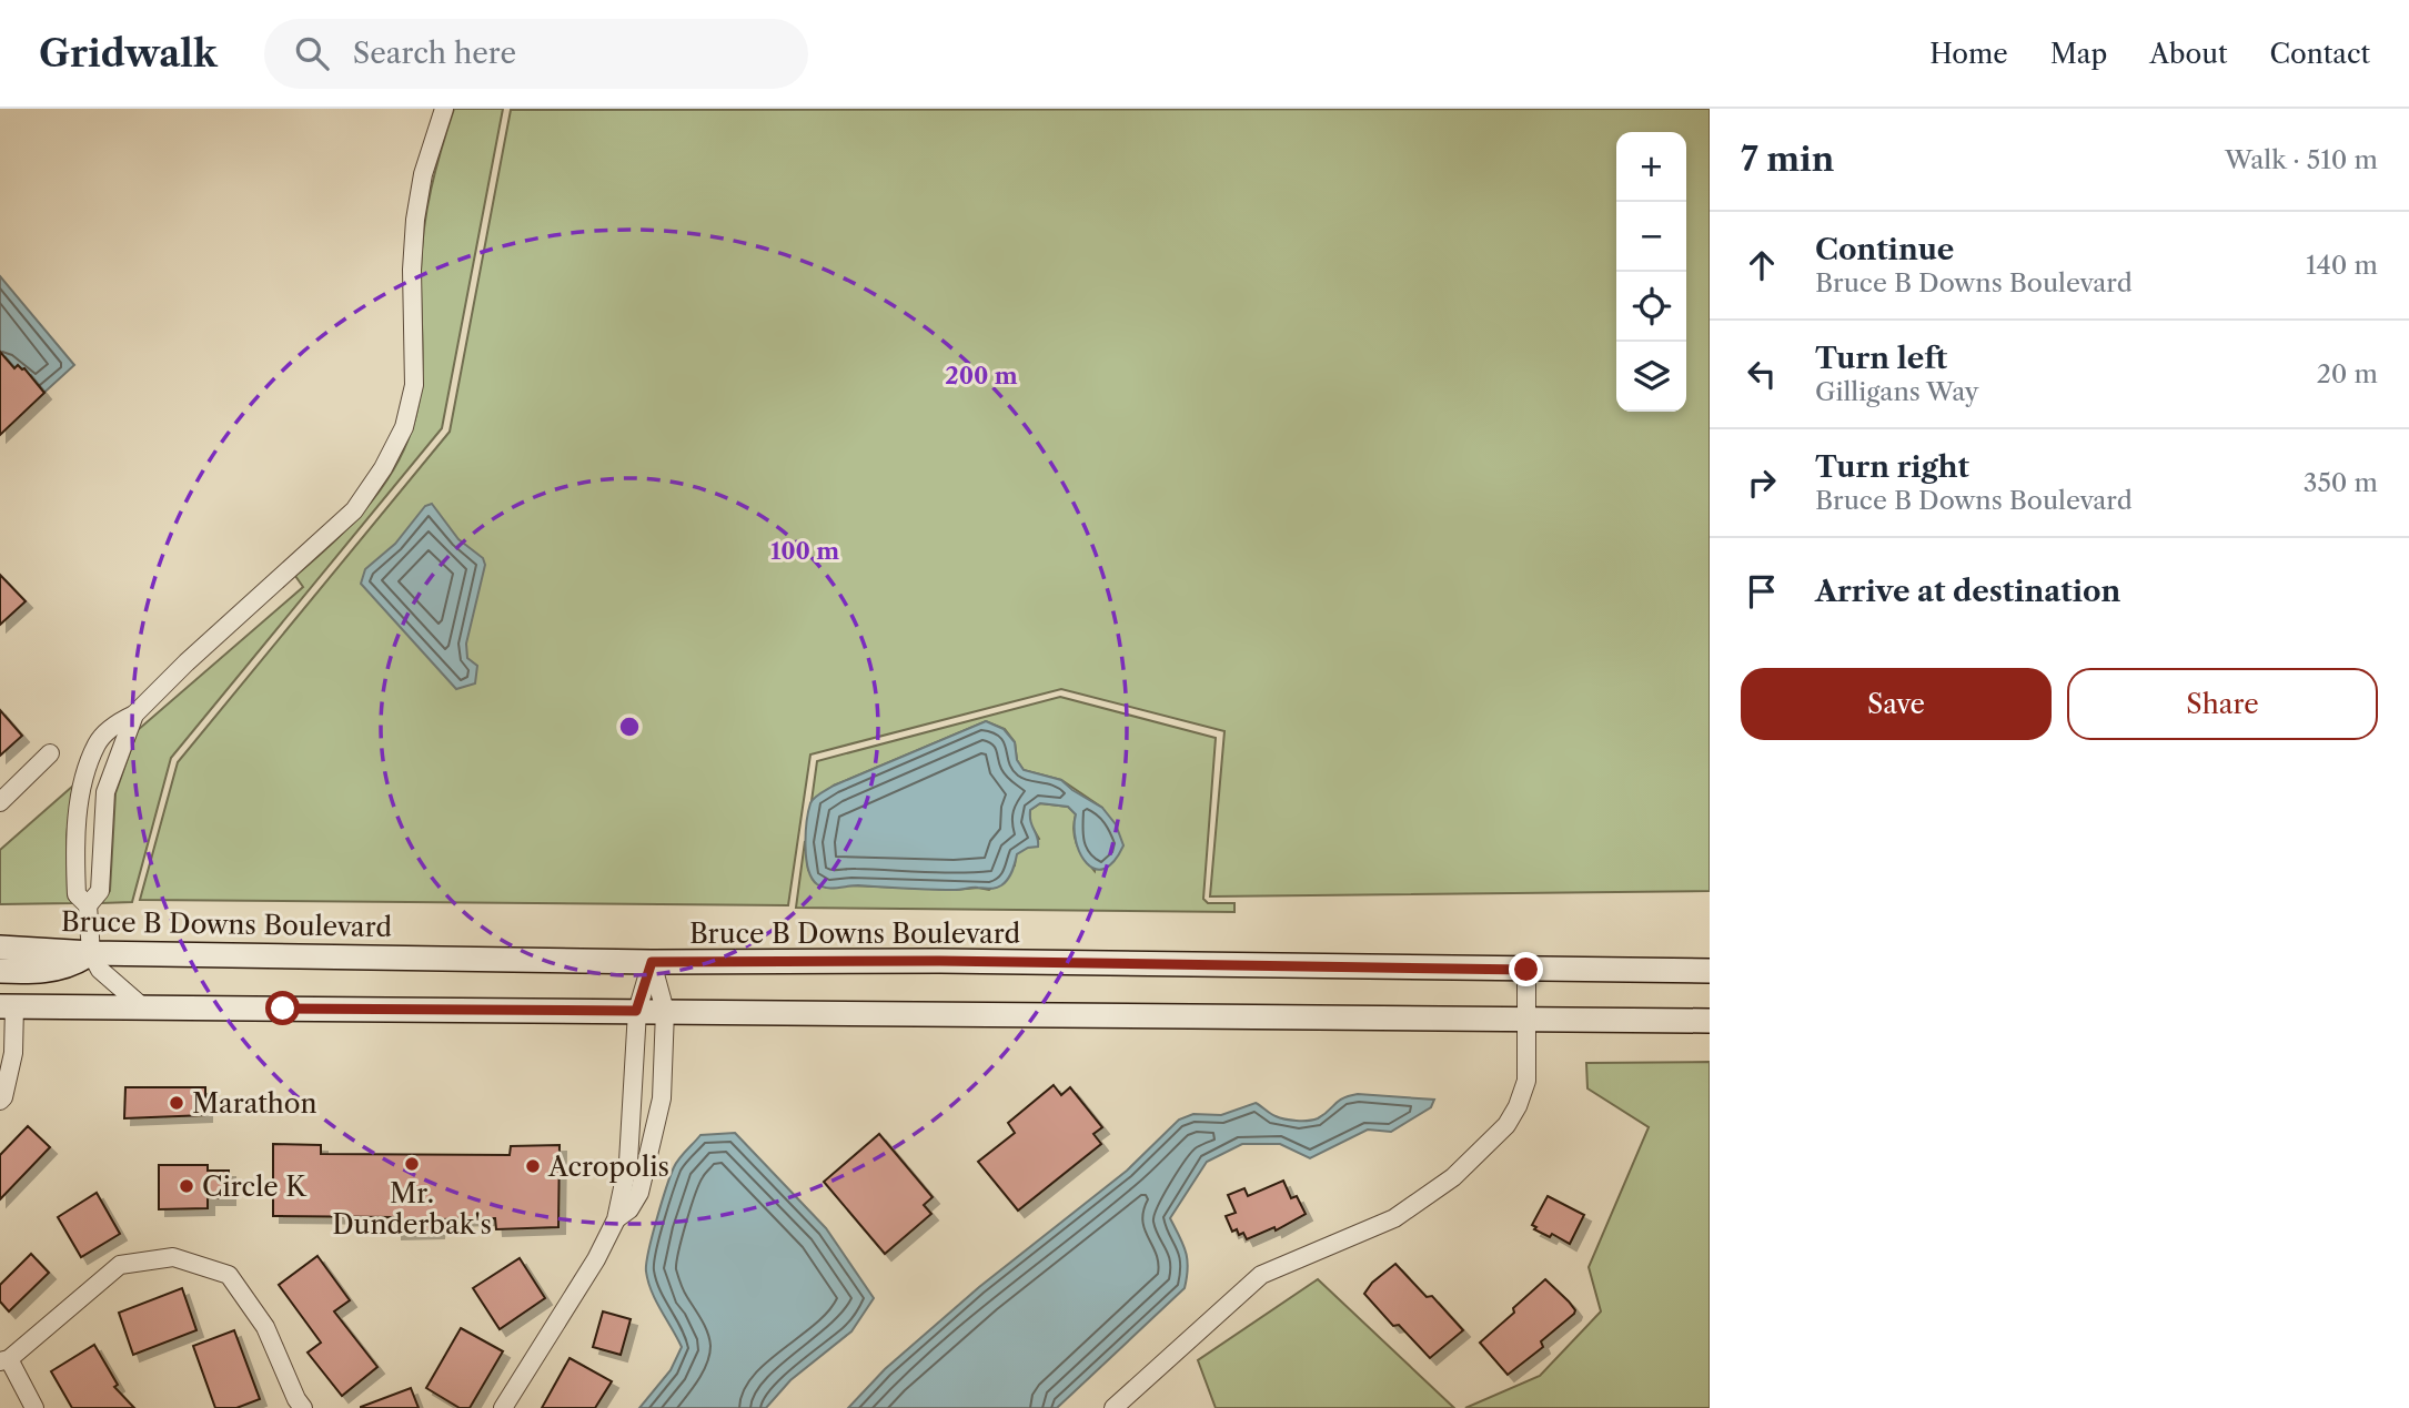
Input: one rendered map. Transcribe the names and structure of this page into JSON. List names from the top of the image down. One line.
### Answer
{"streets":{"main road":["Bruce B Downs Boulevard"]},"places":["Marathon","Mr. Dunderbak's","Acropolis","Circle K"],"page":{"header":"Gridwalk","search":"Search here","nav":["Home","Map","About","Contact"],"heading":["7 min","Walk · 510 m"],"map_buttons":["+","−"],"list":[["Continue","Bruce B Downs Boulevard","140 m"],["Turn left","Gilligans Way","20 m"],["Turn right","Bruce B Downs Boulevard","350 m"],"Arrive at destination"],"buttons":["Save","Share"]},"rings":["200 m","100 m"]}
